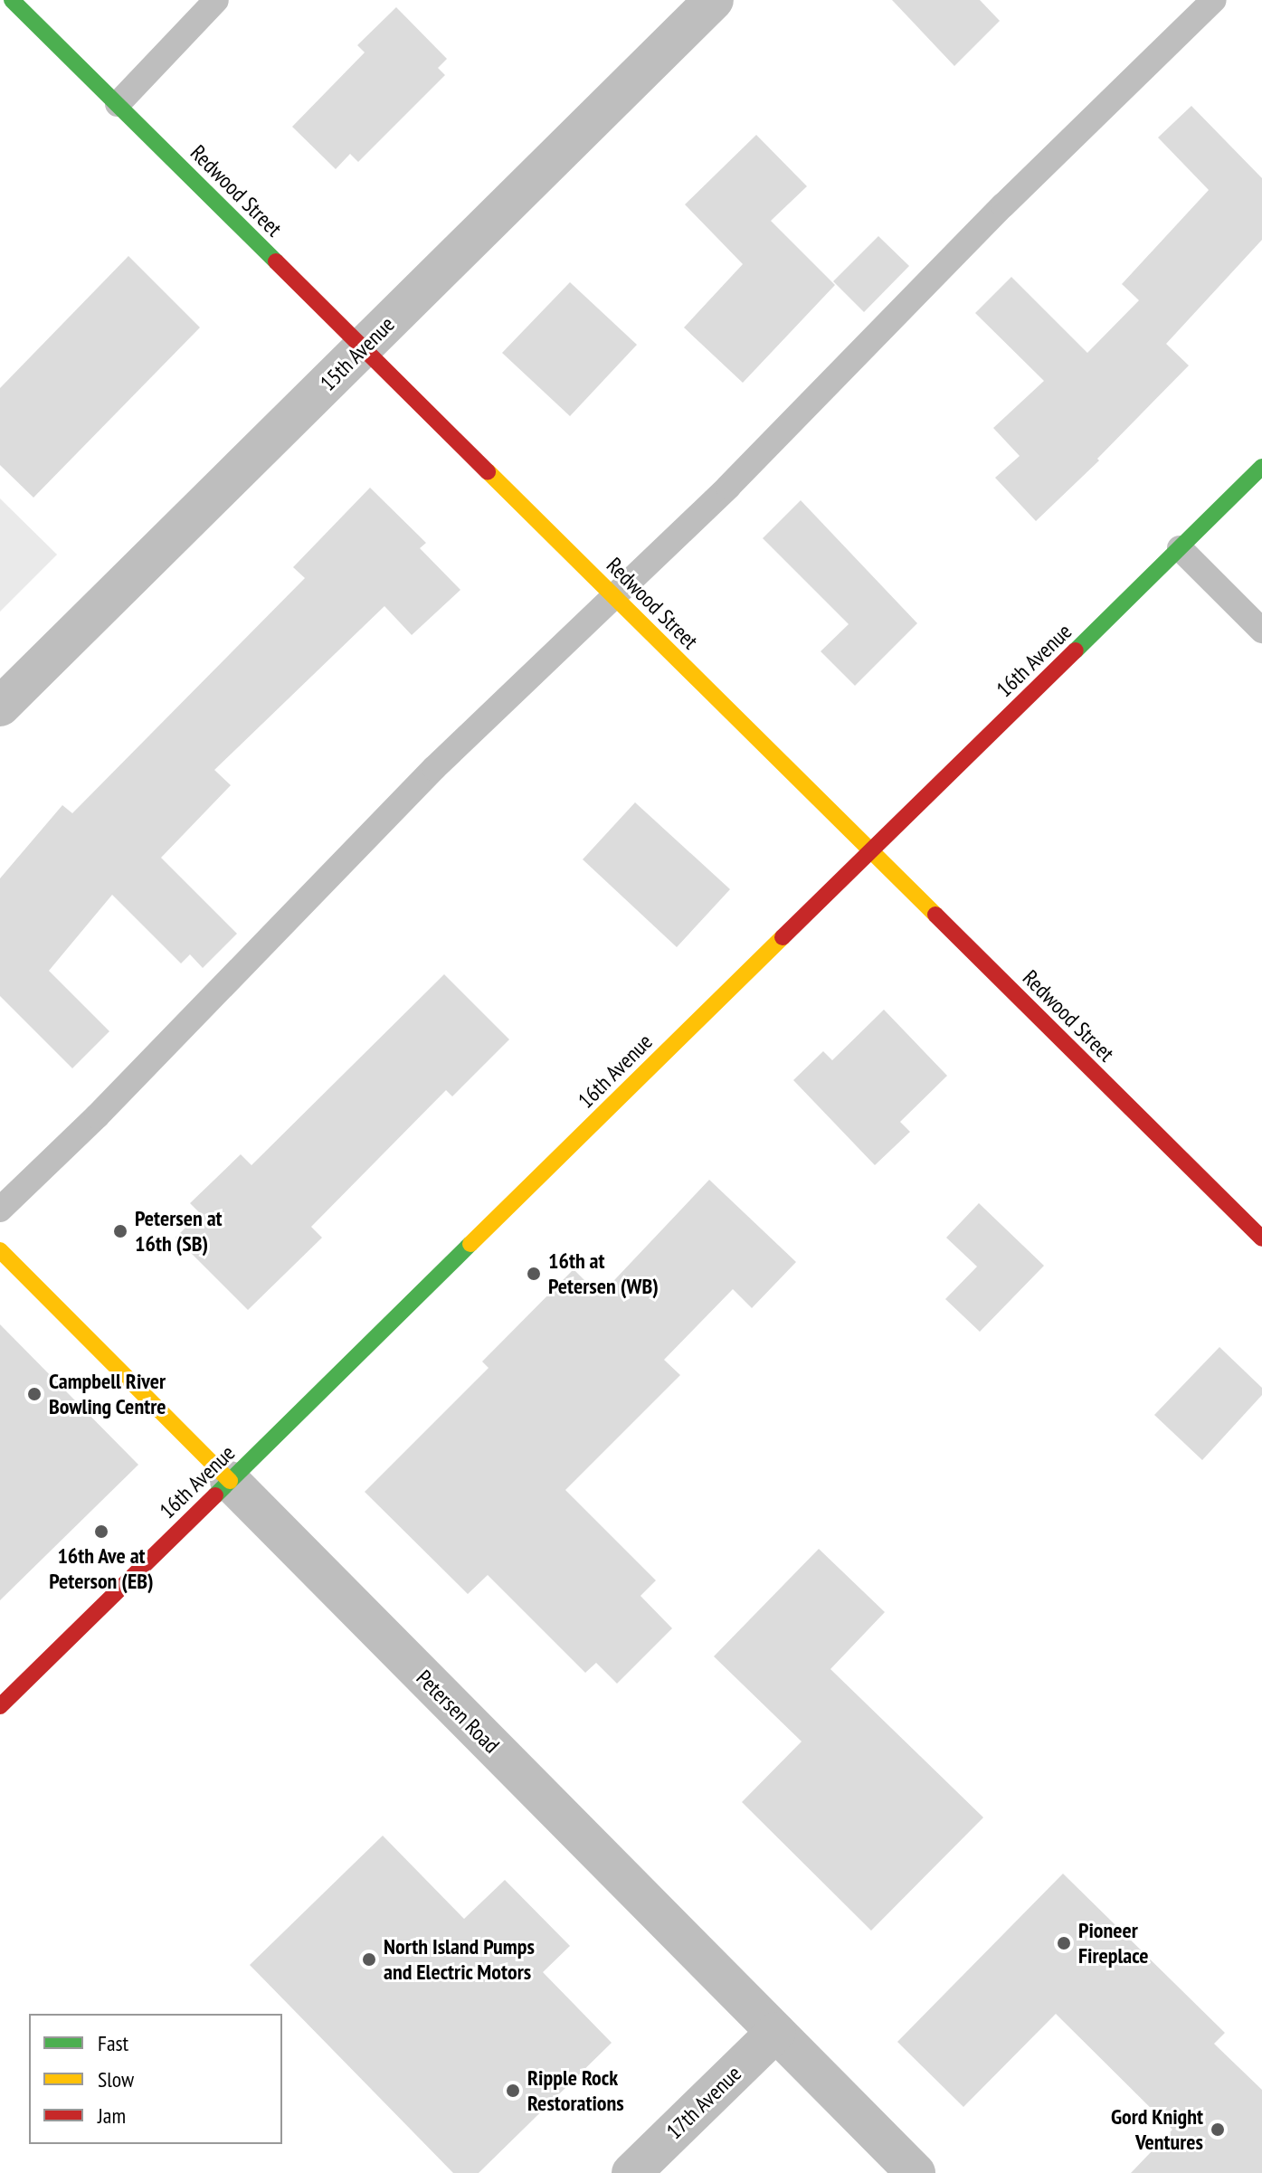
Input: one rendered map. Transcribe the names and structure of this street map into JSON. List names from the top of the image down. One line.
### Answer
{"streets":{"street":["Redwood Street","15th Avenue","16th Avenue","Petersen Road","17th Avenue"]},"crossings":[["Redwood Street","15th Avenue"],["Redwood Street","16th Avenue"],["16th Avenue","Petersen Road"],["Petersen Road","17th Avenue"]],"places":["Petersen at 16th (SB)","16th at Petersen (WB)","Campbell River Bowling Centre","16th Ave at Peterson (EB)","Pioneer Fireplace","North Island Pumps and Electric Motors","Ripple Rock Restorations","Gord Knight Ventures"],"legend":["Fast","Slow","Jam"]}
